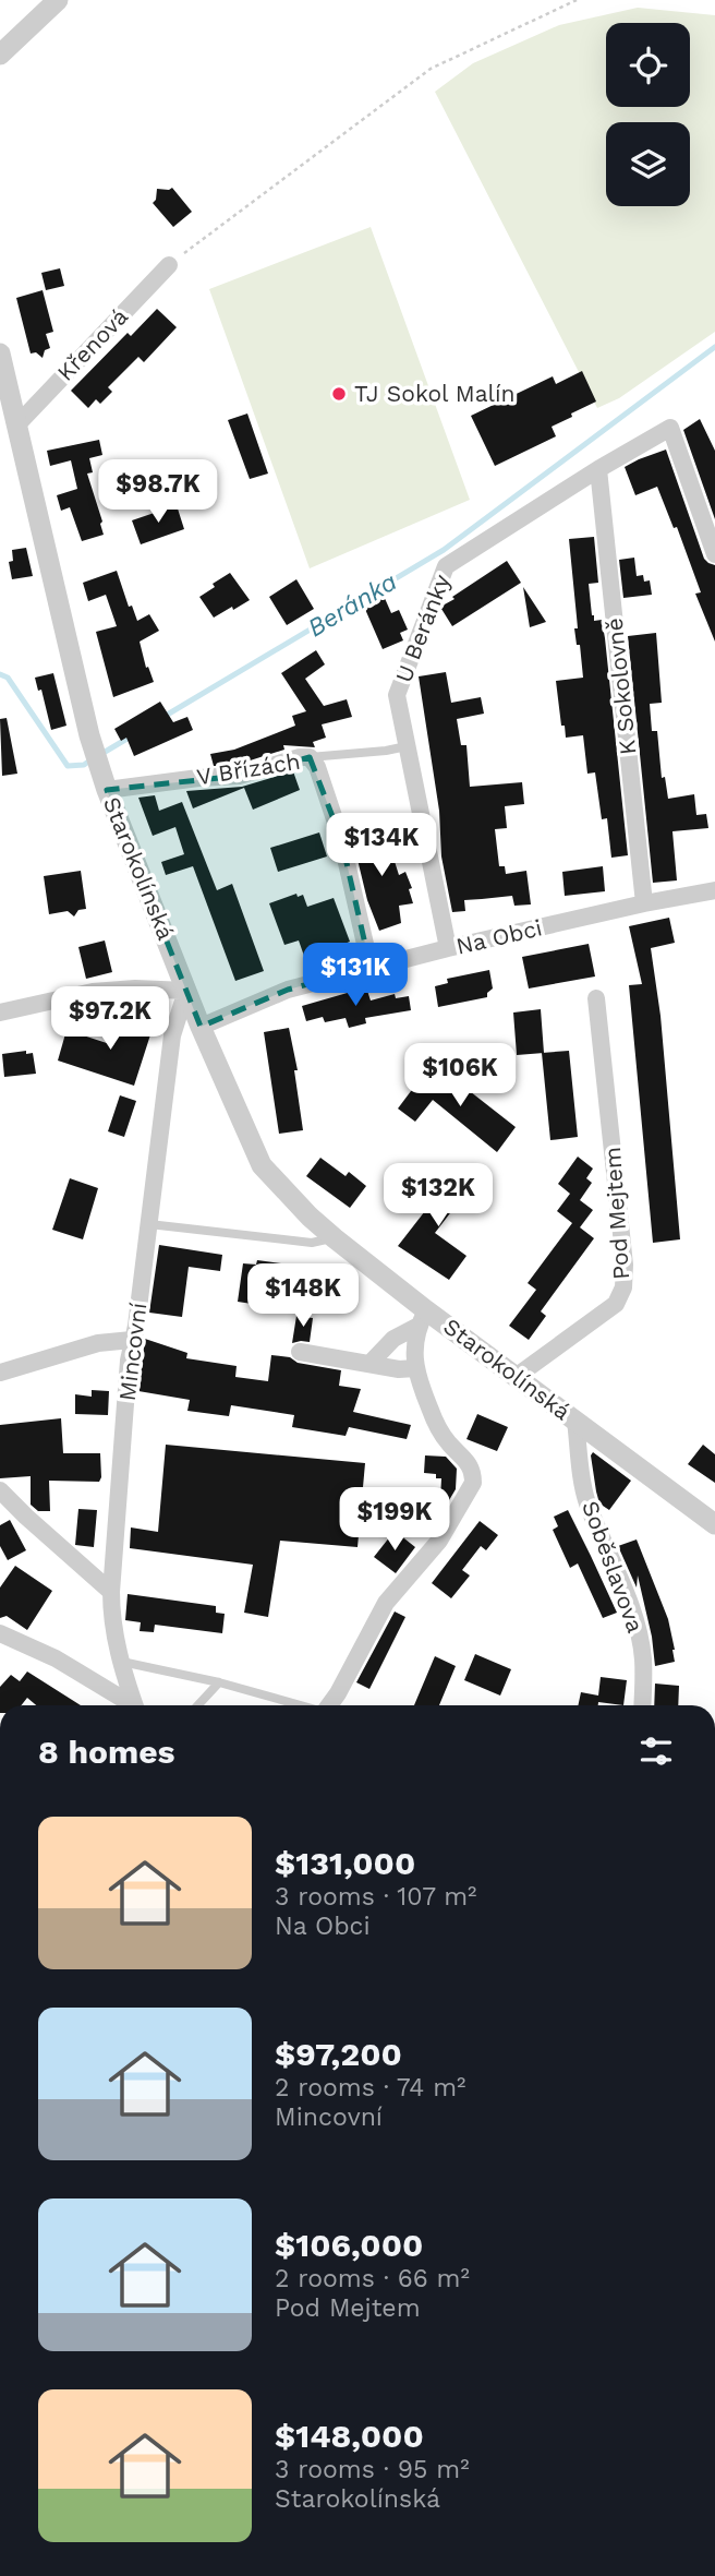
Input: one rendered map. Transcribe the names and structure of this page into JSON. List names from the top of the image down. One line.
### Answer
{"streets":{"street":["Křenová","U Beránky","K Sokolovně","V Břízách","Starokolínská","Na Obci","Pod Mejtem","Mincovní","Soběslavova"]},"crossings":[["Křenová","Starokolínská"],["U Beránky","K Sokolovně"],["U Beránky","Na Obci"],["K Sokolovně","Na Obci"],["V Břízách","Starokolínská"],["V Břízách","Na Obci"],["Starokolínská","Na Obci"],["Starokolínská","Pod Mejtem"],["Starokolínská","Mincovní"],["Starokolínská","Soběslavova"]],"water":["Beránka"],"places":["TJ Sokol Malín"],"page":{"price":["$98.7K","$134K","$131K","$97.2K","$106K","$132K","$148K","$199K"],"heading":"8 homes","list":[{"name":"$131,000","note":"3 rooms · 107 m² · Na Obci"},{"name":"$97,200","note":"2 rooms · 74 m² · Mincovní"},{"name":"$106,000","note":"2 rooms · 66 m² · Pod Mejtem"},{"name":"$148,000","note":"3 rooms · 95 m² · Starokolínská"}]}}
